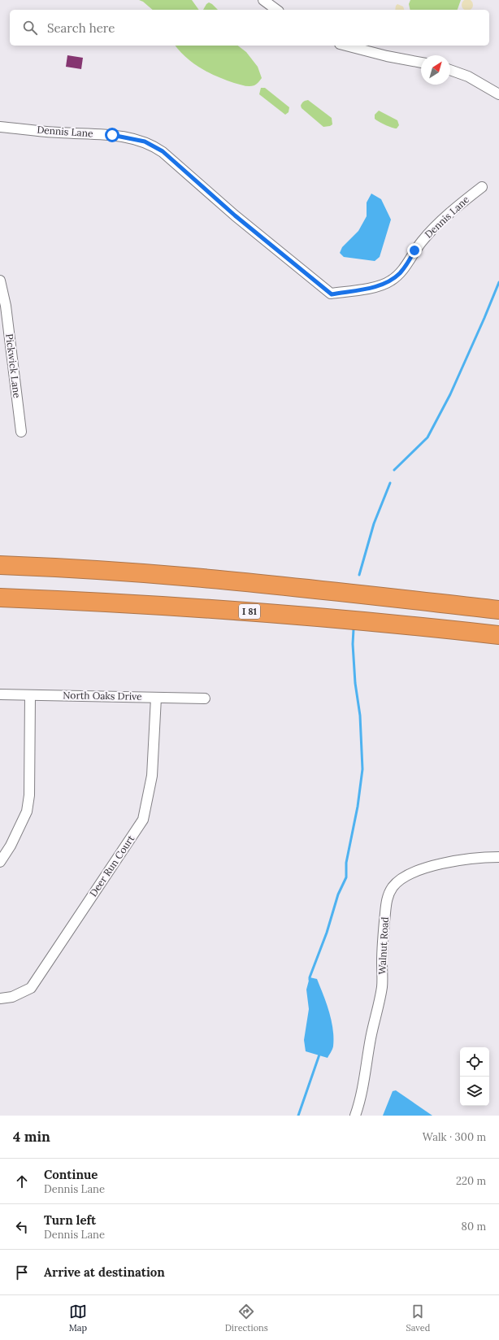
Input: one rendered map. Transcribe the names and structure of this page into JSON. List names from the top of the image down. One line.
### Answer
{"streets":{"highway":["I 81"],"street":["Dennis Lane","Pickwick Lane","North Oaks Drive","Deer Run Court","Walnut Road"]},"crossings":[["North Oaks Drive","Deer Run Court"]],"north":"top right","page":{"search":"Search here","heading":["4 min","Walk · 300 m"],"list":[["Continue","Dennis Lane","220 m"],["Turn left","Dennis Lane","80 m"],"Arrive at destination"],"nav":["Map","Directions","Saved"]}}
